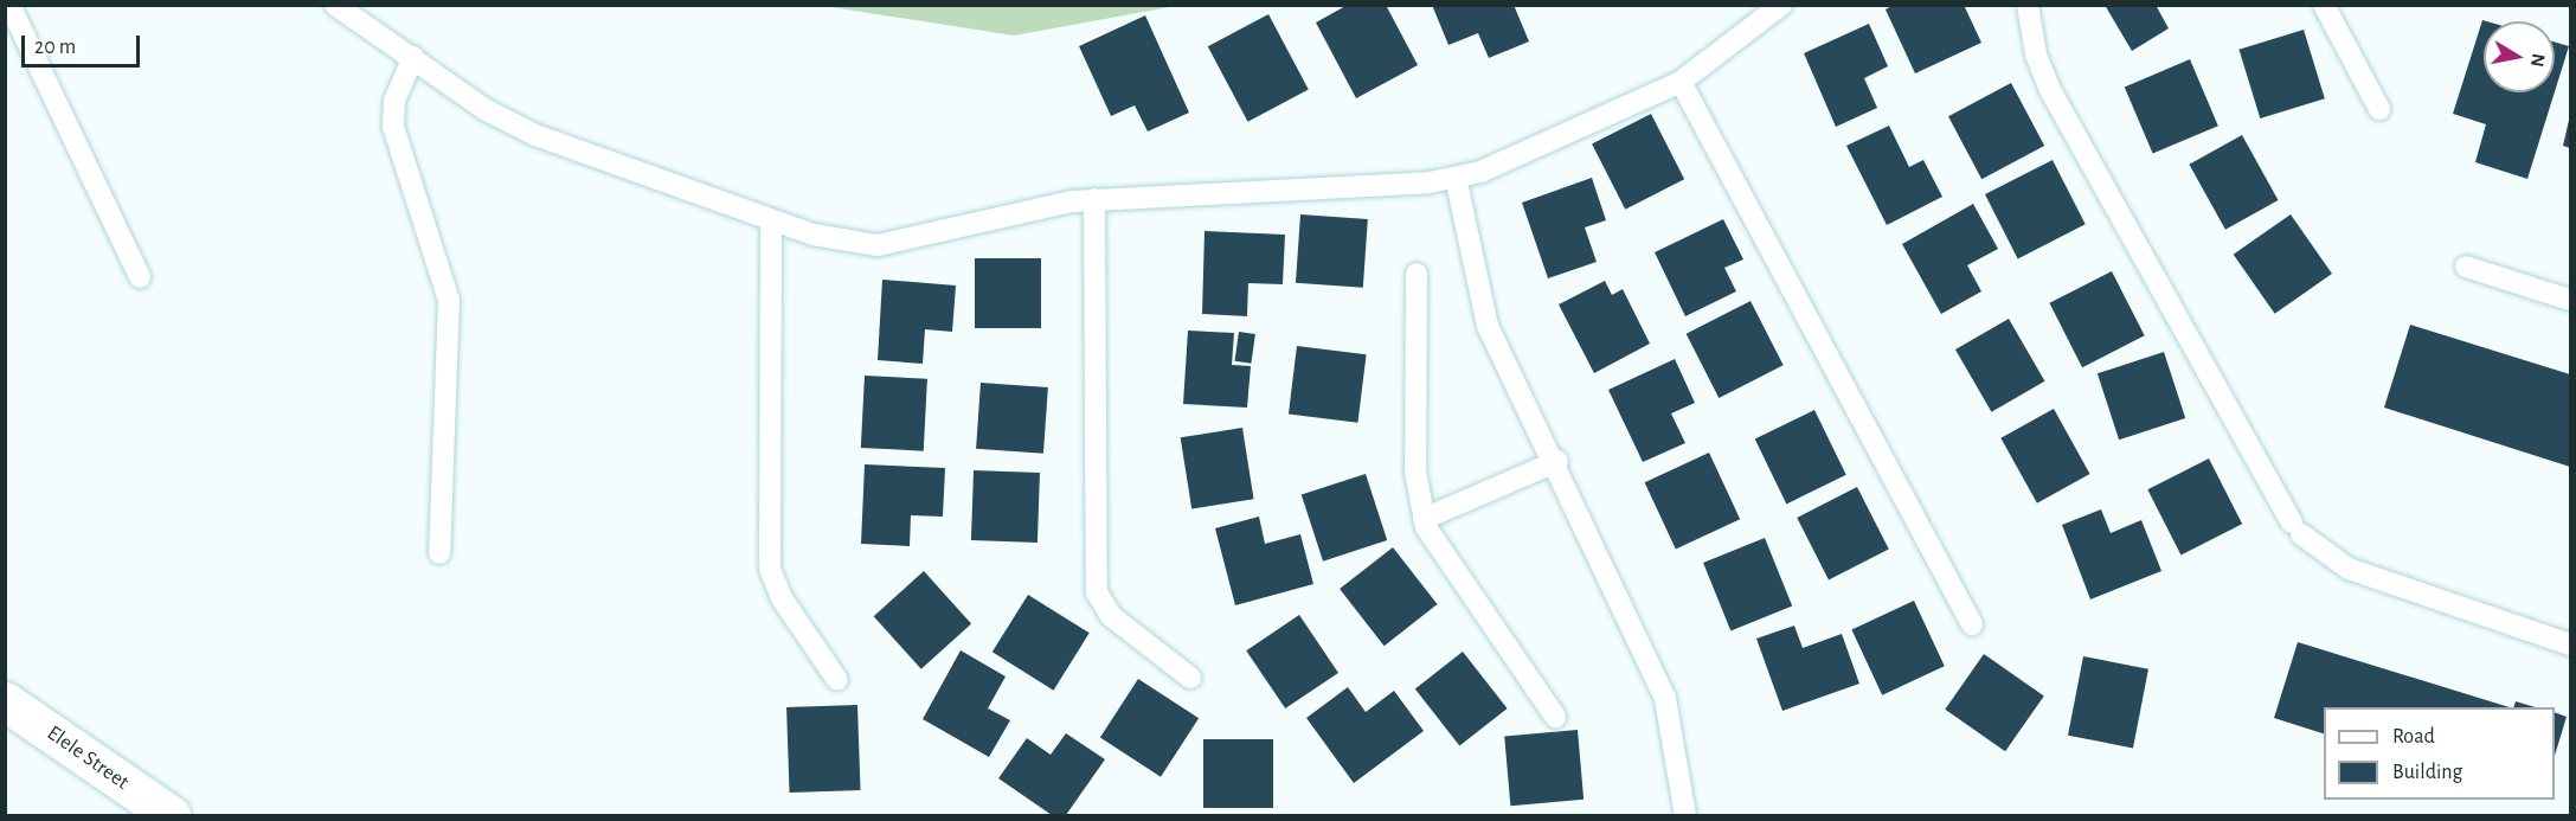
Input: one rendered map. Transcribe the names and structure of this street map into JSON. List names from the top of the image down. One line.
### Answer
{"streets":{"street":["Elele Street"]},"legend":["Road","Building"],"scale_bar":"20 m","north":"right"}
